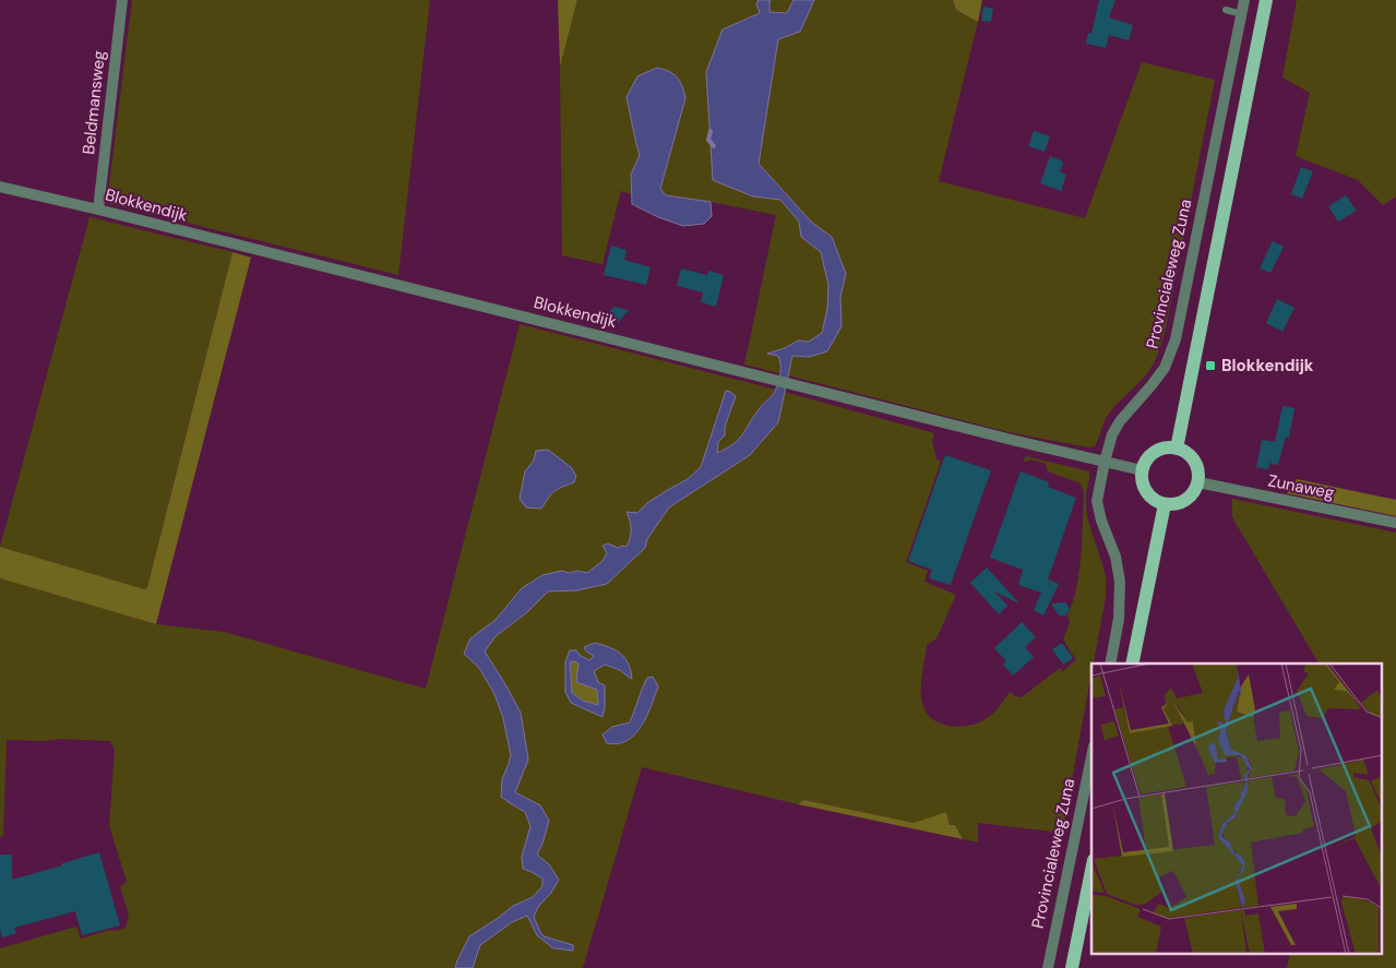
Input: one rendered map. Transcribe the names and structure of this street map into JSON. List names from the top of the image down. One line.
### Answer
{"streets":{"street":["Beldmansweg","Blokkendijk","Provincialeweg Zuna","Zunaweg"]},"crossings":[["Beldmansweg","Blokkendijk"],["Blokkendijk","Provincialeweg Zuna"],["Blokkendijk","Zunaweg"]],"places":{"transit":["Blokkendijk"]}}
